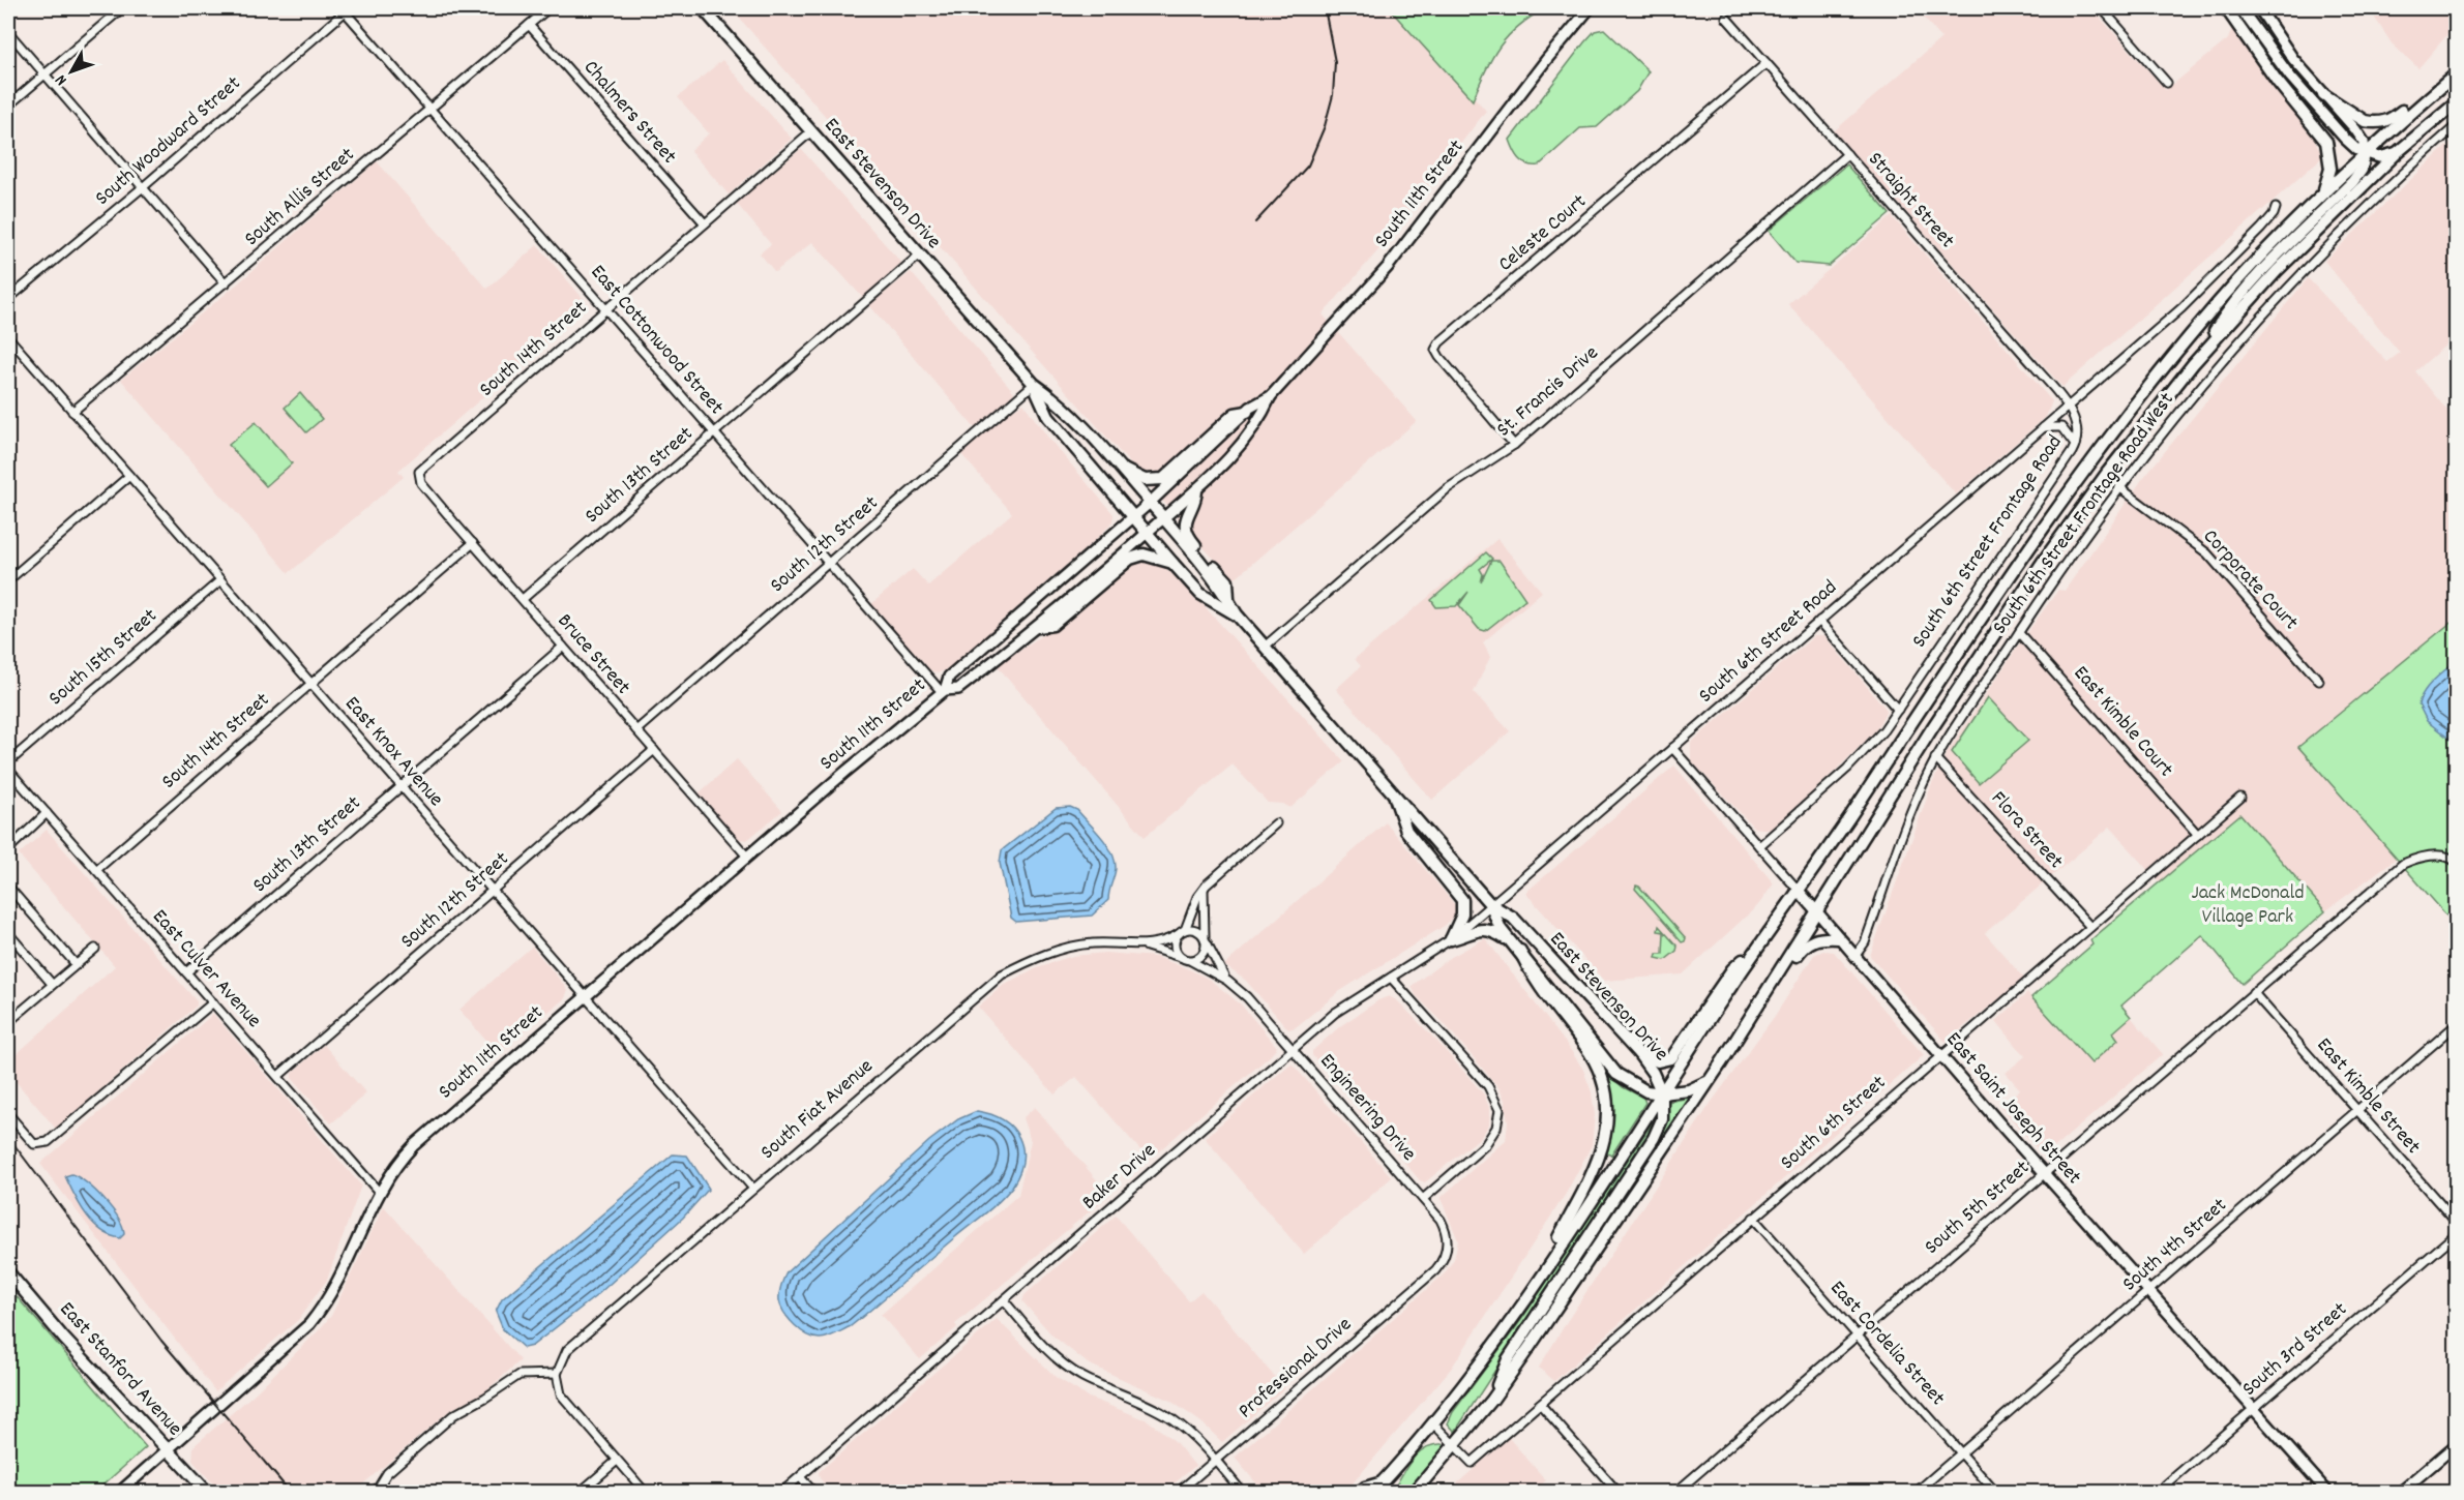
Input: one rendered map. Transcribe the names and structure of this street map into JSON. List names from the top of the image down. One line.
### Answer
{"streets":{"main road":["East Stevenson Drive","East Stanford Avenue"],"street":["Chalmers Street","South Woodward Street","South 11th Street","South Allis Street","Straight Street","Celeste Court","East Cottonwood Street","South 14th Street","St. Francis Drive","South 13th Street","South 6th Street Frontage Road West","South 6th Street Frontage Road","South 12th Street","Corporate Court","South 6th Street Road","Bruce Street","South 15th Street","East Kimble Court","East Knox Avenue","Flora Street","East Culver Avenue","East Kimble Street","Engineering Drive","East Saint Joseph Street","South Fiat Avenue","South 6th Street","Baker Drive","South 5th Street","South 4th Street","East Cordelia Street","South 3rd Street","Professional Drive"]},"crossings":[["Chalmers Street","South Allis Street"],["Chalmers Street","South 14th Street"],["South Woodward Street","East Cottonwood Street"],["East Stevenson Drive","South 11th Street"],["East Stevenson Drive","South 14th Street"],["East Stevenson Drive","St. Francis Drive"],["East Stevenson Drive","South 13th Street"],["East Stevenson Drive","South 12th Street"],["East Stevenson Drive","South 6th Street Road"],["East Stevenson Drive","Baker Drive"],["South 11th Street","East Cottonwood Street"],["South 11th Street","Bruce Street"],["South 11th Street","East Knox Avenue"],["South 11th Street","East Culver Avenue"],["South 11th Street","East Stanford Avenue"],["South Allis Street","East Cottonwood Street"],["South Allis Street","East Knox Avenue"],["Straight Street","Celeste Court"],["Straight Street","St. Francis Drive"],["Straight Street","South 6th Street Frontage Road"],["Straight Street","South 6th Street Road"],["Celeste Court","St. Francis Drive"],["East Cottonwood Street","South 14th Street"],["East Cottonwood Street","South 13th Street"],["East Cottonwood Street","South 12th Street"],["South 14th Street","Bruce Street"],["South 14th Street","East Knox Avenue"],["South 14th Street","East Culver Avenue"],["South 13th Street","Bruce Street"],["South 13th Street","East Knox Avenue"],["South 13th Street","East Culver Avenue"],["South 6th Street Frontage Road West","Corporate Court"],["South 6th Street Frontage Road West","East Kimble Court"],["South 6th Street Frontage Road West","Flora Street"],["South 6th Street Frontage Road West","East Saint Joseph Street"],["South 6th Street Frontage Road","South 6th Street Road"],["South 6th Street Frontage Road","East Saint Joseph Street"],["South 12th Street","Bruce Street"],["South 12th Street","East Knox Avenue"],["South 12th Street","East Culver Avenue"],["South 6th Street Road","East Saint Joseph Street"],["South 6th Street Road","Baker Drive"],["South 15th Street","East Knox Avenue"],["East Kimble Court","South 6th Street"],["East Knox Avenue","South Fiat Avenue"],["Flora Street","South 6th Street"],["East Kimble Street","South 5th Street"],["East Kimble Street","South 4th Street"],["Engineering Drive","Baker Drive"],["Engineering Drive","Professional Drive"],["East Saint Joseph Street","South 6th Street"],["East Saint Joseph Street","South 5th Street"],["East Saint Joseph Street","South 4th Street"],["East Saint Joseph Street","South 3rd Street"],["South 6th Street","East Cordelia Street"],["South 5th Street","East Cordelia Street"],["South 4th Street","East Cordelia Street"]],"parks":["Jack McDonald Village Park"],"north":"bottom left"}
